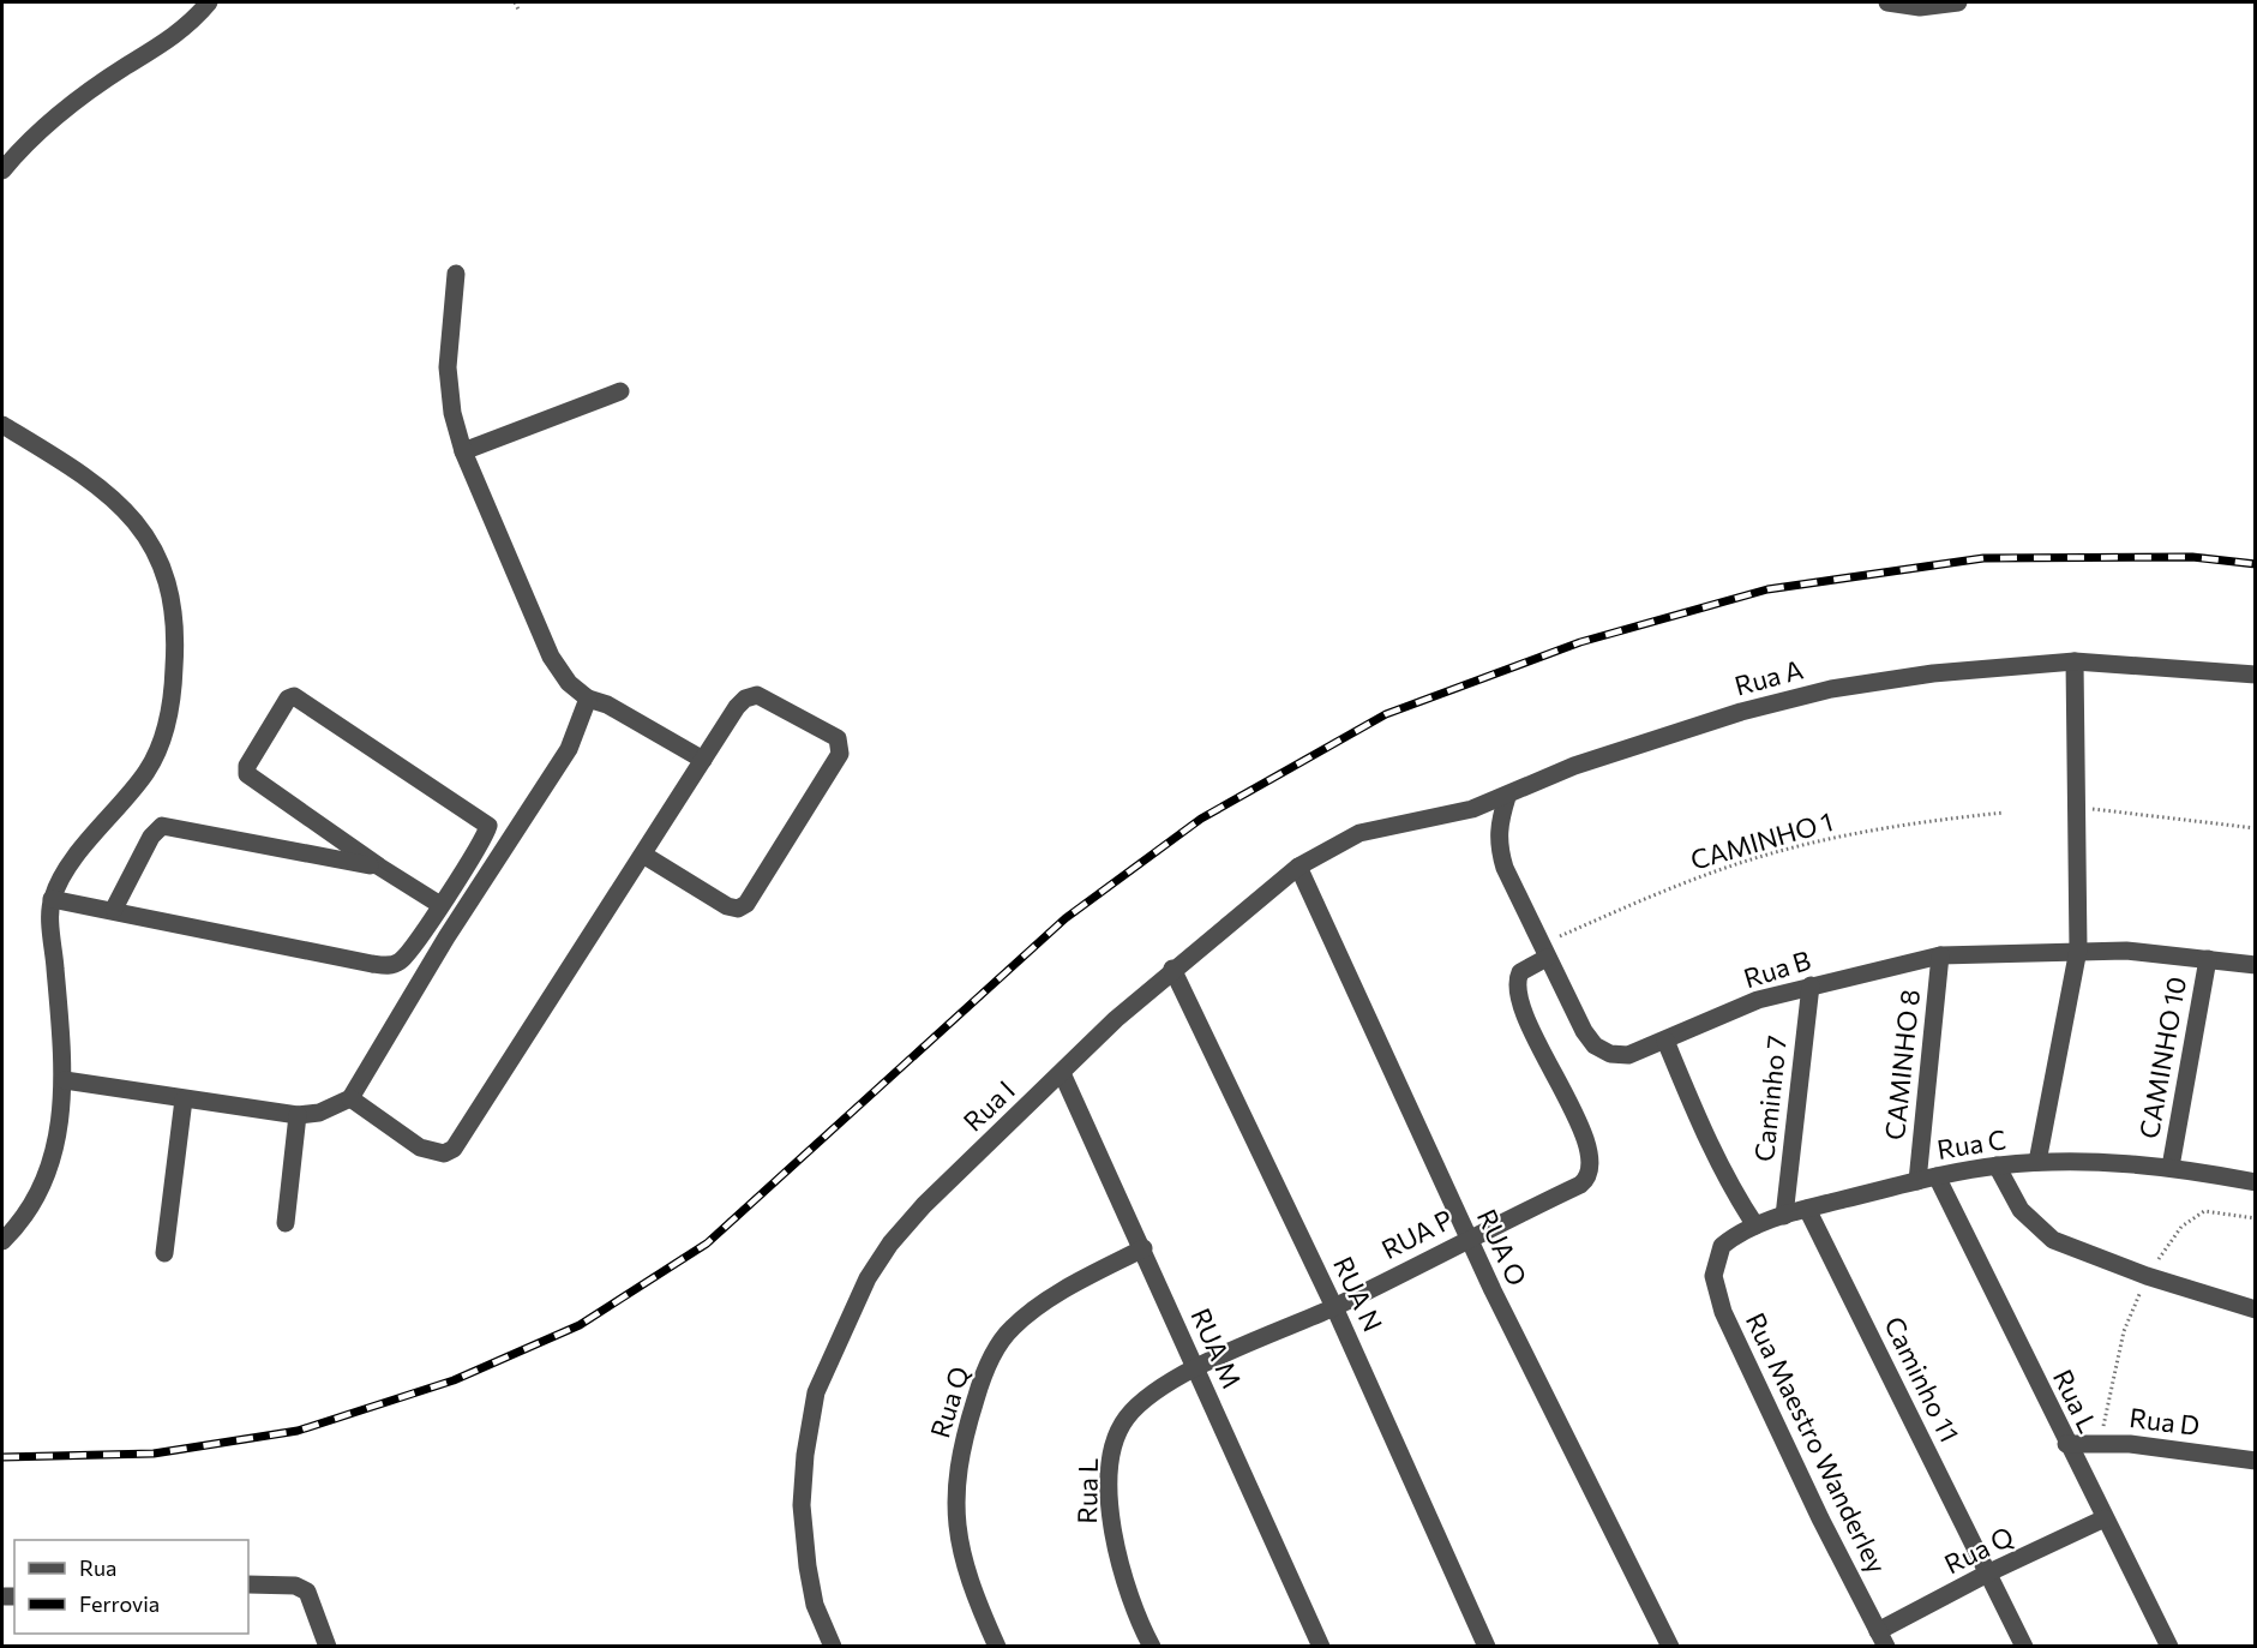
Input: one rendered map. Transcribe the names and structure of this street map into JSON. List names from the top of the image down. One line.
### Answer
{"streets":{"street":["Rua A","Rua B","CAMINHO 10","CAMINHO 8","Caminho 7","Rua I","Rua C","RUA P","RUA O","RUA N","RUA M","Caminho 11","Rua L","Rua Q","Rua D","Rua Maestro Wanderley"],"path":["CAMINHO 1"]},"crossings":[["Rua A","Rua B"],["Rua A","Rua I"],["CAMINHO 1","Rua B"],["CAMINHO 1","RUA P"],["Rua B","CAMINHO 10"],["Rua B","CAMINHO 8"],["Rua B","Caminho 7"],["Rua B","Rua I"],["Rua B","RUA P"],["CAMINHO 10","Rua C"],["CAMINHO 8","Rua C"],["Caminho 7","Rua C"],["Rua I","RUA O"],["Rua I","RUA N"],["Rua I","RUA M"],["Rua C","Caminho 11"],["Rua C","Rua L"],["Rua C","Rua Maestro Wanderley"],["RUA P","RUA O"],["RUA P","RUA N"],["RUA P","RUA M"],["RUA P","Rua L"],["RUA M","Rua L"],["RUA M","Rua Q"],["Caminho 11","Rua Q"],["Rua L","Rua Q"],["Rua L","Rua D"],["Rua Q","Rua Maestro Wanderley"]],"legend":["Rua","Ferrovia"]}
